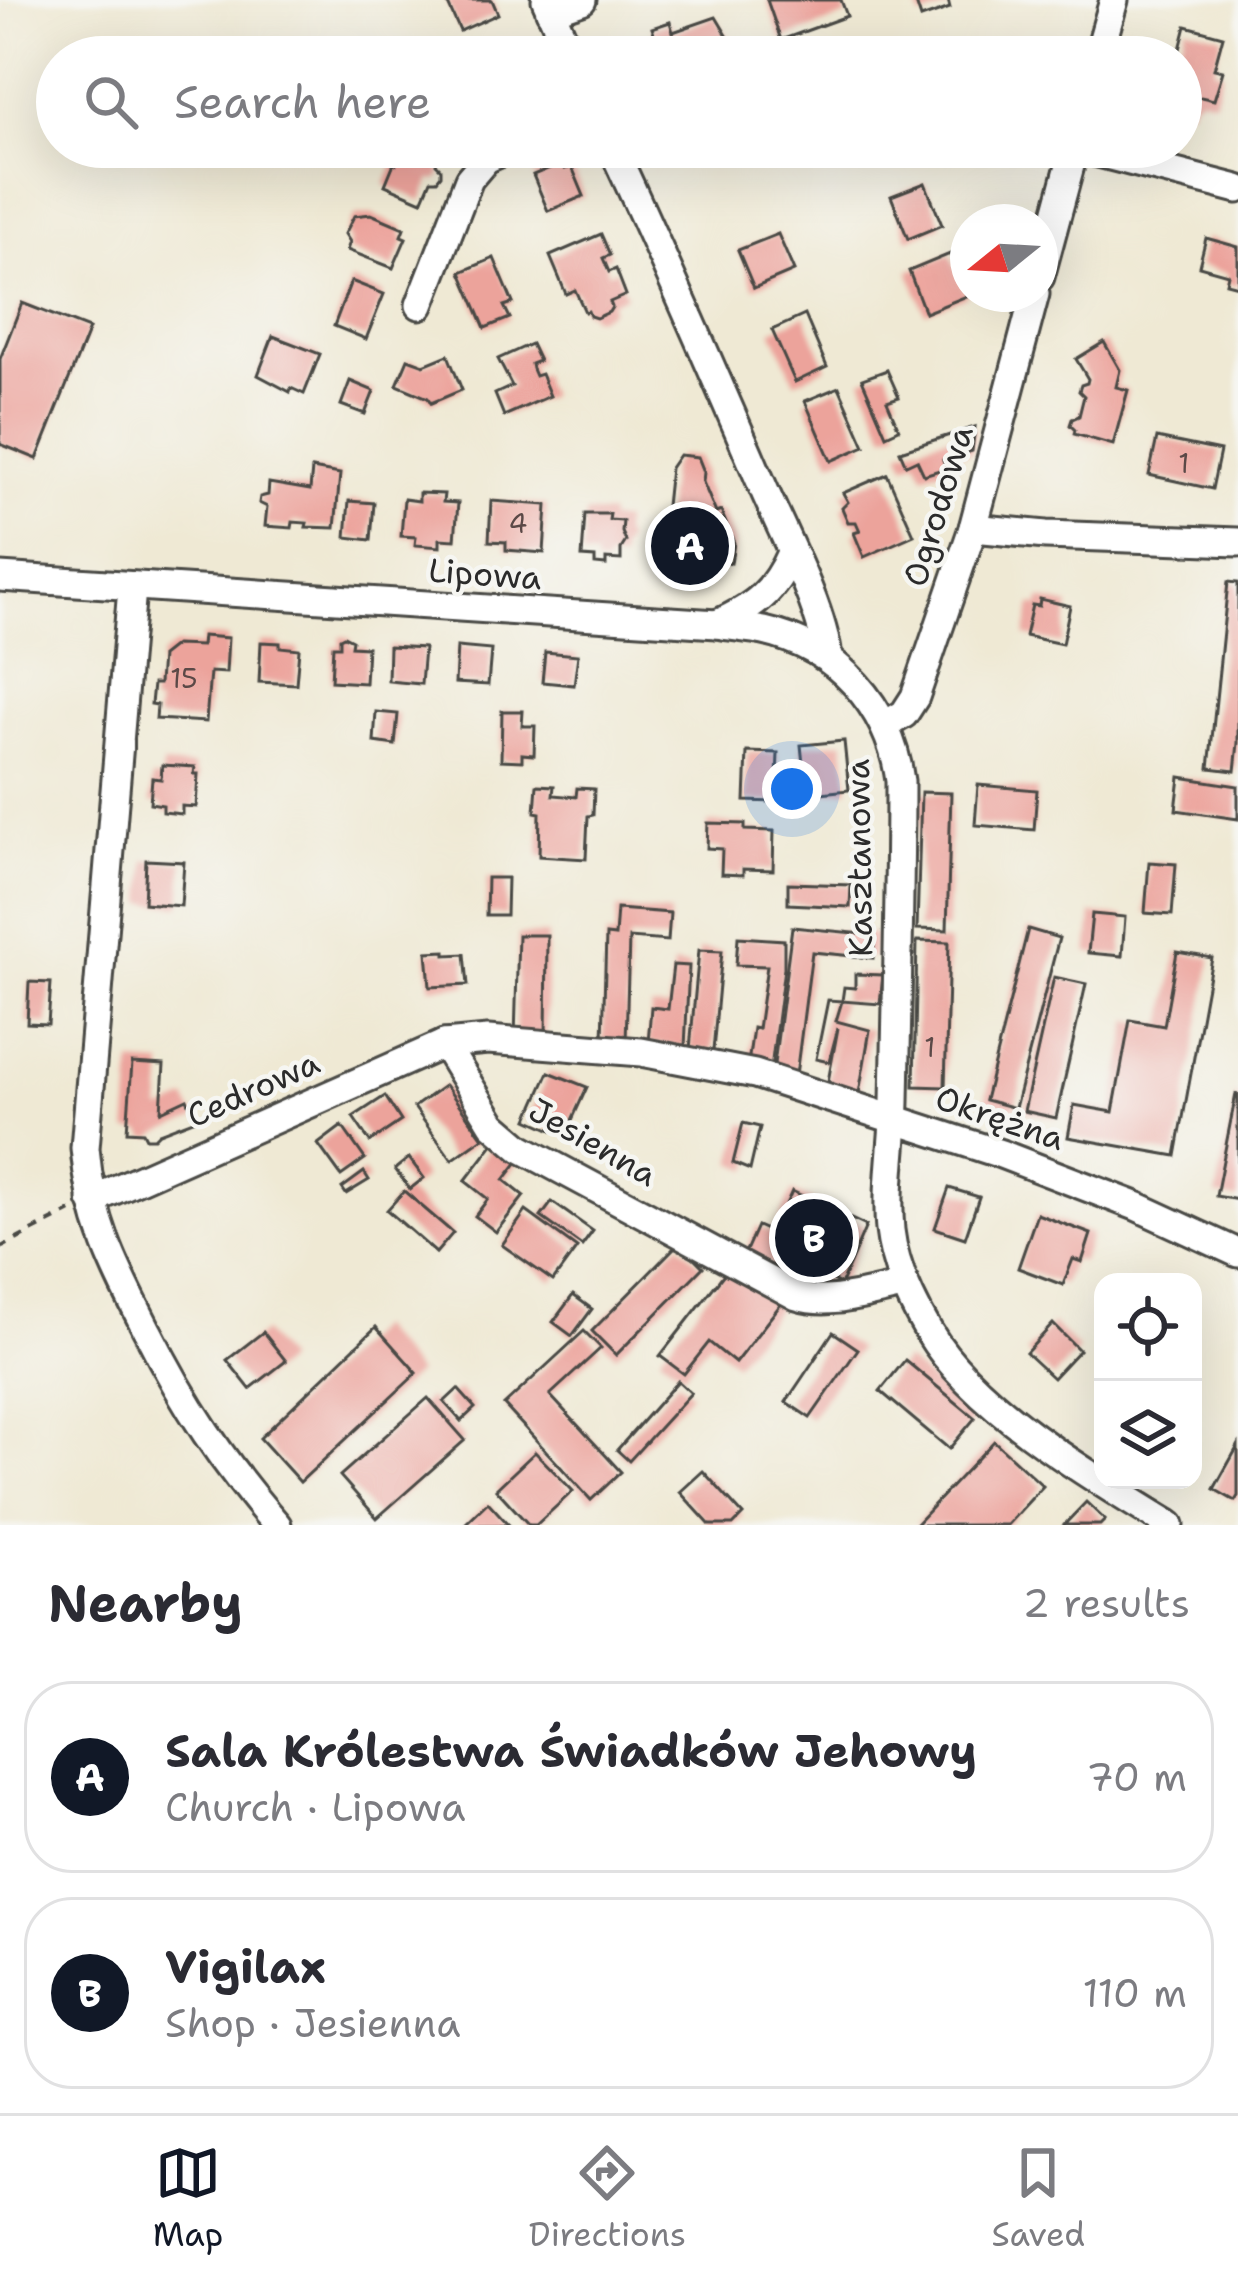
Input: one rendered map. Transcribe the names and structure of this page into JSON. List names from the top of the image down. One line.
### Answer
{"streets":{"street":["Ogrodowa","Lipowa","Kasztanowa","Cedrowa","Okrężna","Jesienna"]},"crossings":[["Ogrodowa","Kasztanowa"],["Lipowa","Kasztanowa"],["Kasztanowa","Okrężna"],["Kasztanowa","Jesienna"],["Cedrowa","Jesienna"],["Okrężna","Jesienna"]],"house_numbers":["1","4","15","1"],"north":"left","page":{"search":"Search here","pins":["A","B"],"heading":["Nearby","2 results"],"list":[{"mark":"A","name":"Sala Królestwa Świadków Jehowy","note":"Church · Lipowa","value":"70 m"},{"mark":"B","name":"Vigilax","note":"Shop · Jesienna","value":"110 m"}],"nav":["Map","Directions","Saved"]}}
